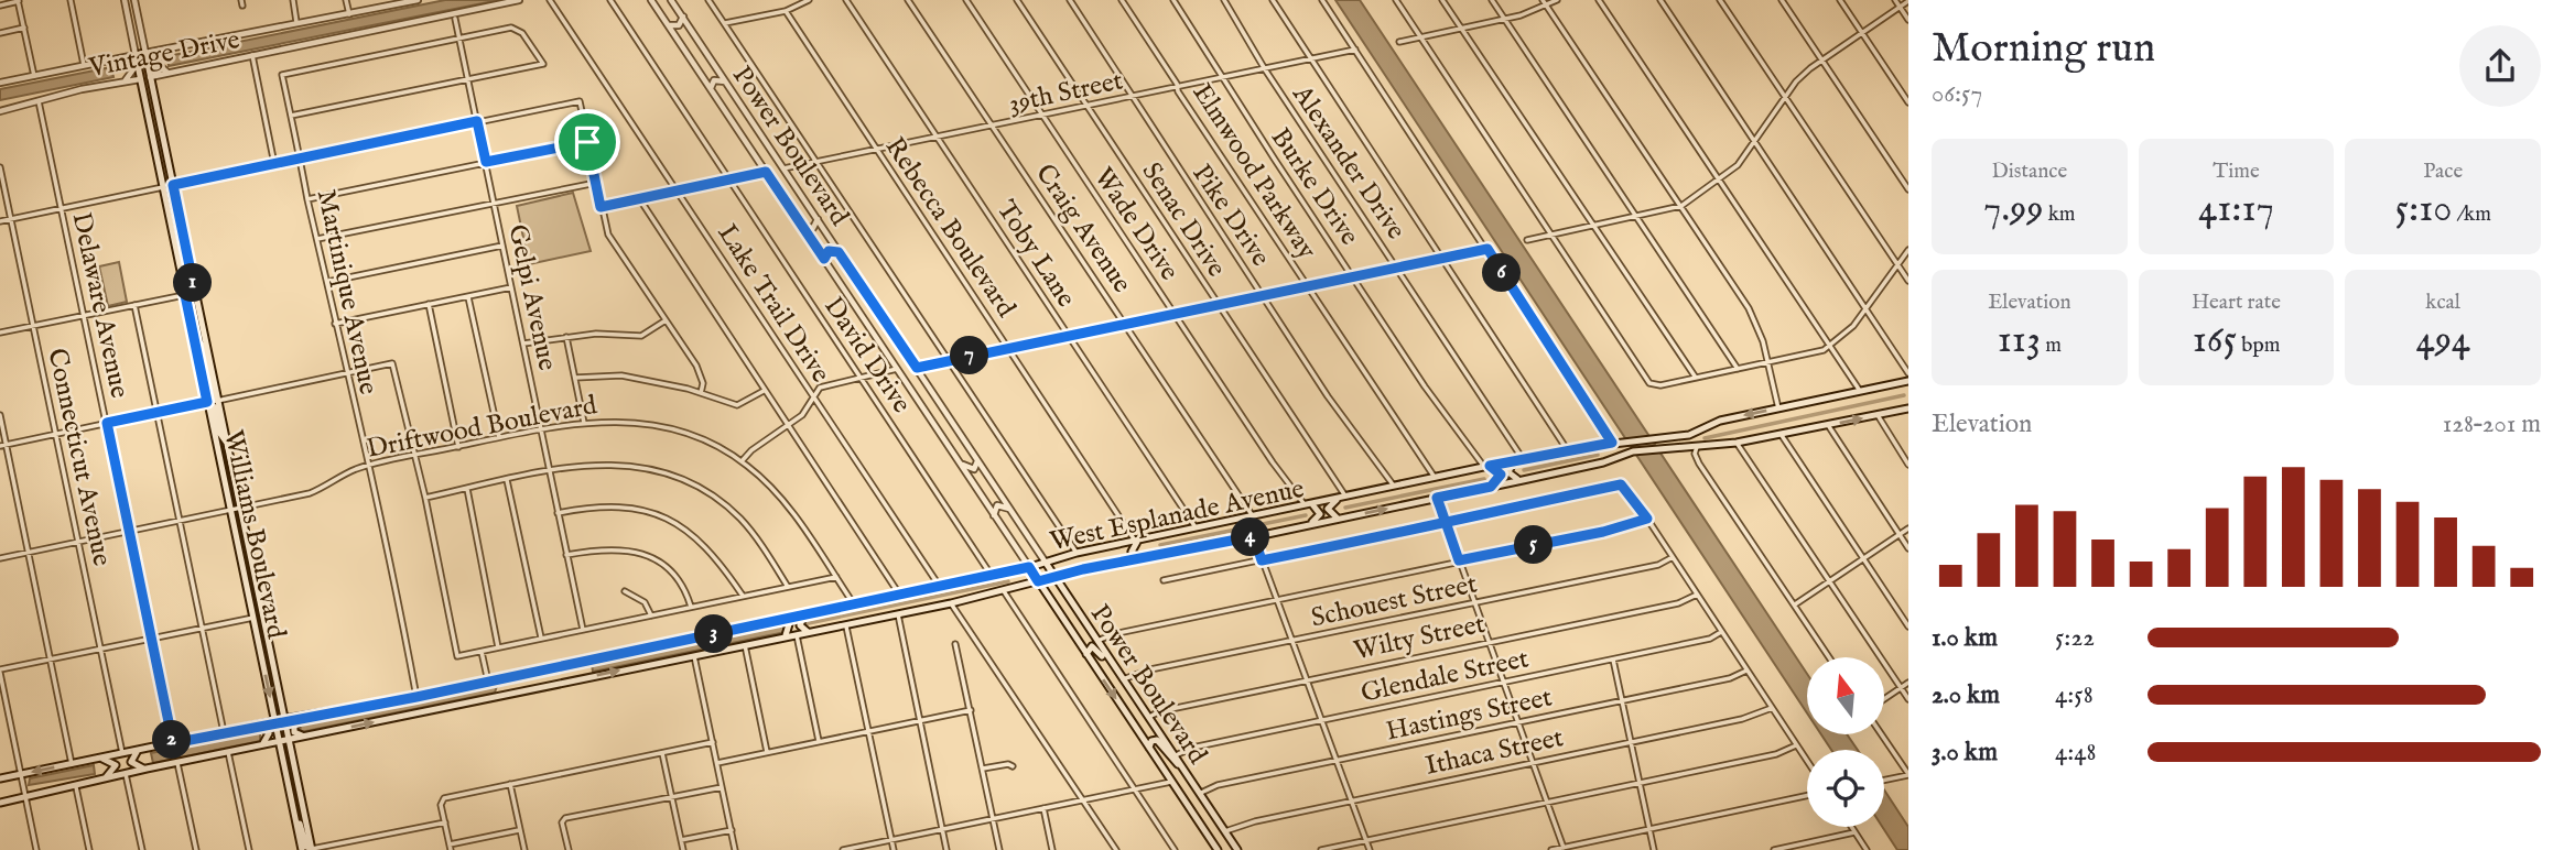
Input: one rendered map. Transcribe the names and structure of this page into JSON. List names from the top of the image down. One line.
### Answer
{"streets":{"main road":["Vintage Drive","Power Boulevard","West Esplanade Avenue","Williams Boulevard"],"street":["39th Street","Alexander Drive","Elmwood Parkway","Burke Drive","Pike Drive","Senac Drive","Wade Drive","Rebecca Boulevard","Craig Avenue","Toby Lane","Martinique Avenue","Gelpi Avenue","Lake Trail Drive","Delaware Avenue","David Drive","Driftwood Boulevard","Connecticut Avenue","Schouest Street","Wilty Street","Glendale Street","Hastings Street","Ithaca Street"]},"crossings":[["Vintage Drive","Delaware Avenue"],["Vintage Drive","Williams Boulevard"],["39th Street","Power Boulevard"],["39th Street","Alexander Drive"],["39th Street","Elmwood Parkway"],["39th Street","Burke Drive"],["39th Street","Pike Drive"],["39th Street","Senac Drive"],["39th Street","Wade Drive"],["39th Street","Rebecca Boulevard"],["39th Street","Craig Avenue"],["39th Street","Toby Lane"],["Power Boulevard","West Esplanade Avenue"],["Power Boulevard","Schouest Street"],["Power Boulevard","Wilty Street"],["Power Boulevard","Glendale Street"],["Power Boulevard","Hastings Street"],["Power Boulevard","Ithaca Street"],["Alexander Drive","West Esplanade Avenue"],["Elmwood Parkway","West Esplanade Avenue"],["Burke Drive","West Esplanade Avenue"],["Pike Drive","West Esplanade Avenue"],["Senac Drive","West Esplanade Avenue"],["Wade Drive","West Esplanade Avenue"],["Rebecca Boulevard","West Esplanade Avenue"],["Craig Avenue","West Esplanade Avenue"],["Toby Lane","West Esplanade Avenue"],["Martinique Avenue","Gelpi Avenue"],["Martinique Avenue","Driftwood Boulevard"],["Martinique Avenue","West Esplanade Avenue"],["Gelpi Avenue","Driftwood Boulevard"],["Lake Trail Drive","West Esplanade Avenue"],["Delaware Avenue","Driftwood Boulevard"],["Delaware Avenue","West Esplanade Avenue"],["David Drive","West Esplanade Avenue"],["Driftwood Boulevard","Connecticut Avenue"],["Driftwood Boulevard","West Esplanade Avenue"],["Driftwood Boulevard","Williams Boulevard"],["Connecticut Avenue","West Esplanade Avenue"],["West Esplanade Avenue","Williams Boulevard"]],"north":"top","page":{"heading":["Morning run","06:57"],"stats":[["Distance","7.99 km"],["Time","41:17"],["Pace","5:10 /km"],["Elevation","113 m"],["Heart rate","165 bpm"],["kcal","494"]],"pins":["6","1","7","4","5","3","2"],"chart":["Elevation","128–201 m"],"list":[{"name":"1.0 km","note":"5:22"},{"name":"2.0 km","note":"4:58"},{"name":"3.0 km","note":"4:48"}]}}
